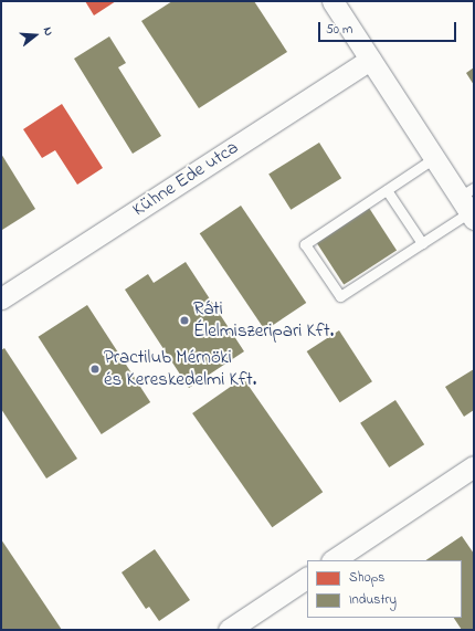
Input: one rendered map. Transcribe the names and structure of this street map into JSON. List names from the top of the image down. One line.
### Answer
{"streets":{"street":["Kühne Ede utca"]},"places":["Ráti Élelmiszeripari Kft.","Practilub Mérnöki és Kereskedelmi Kft."],"legend":["Shops","Industry"],"scale_bar":"50 m","north":"right"}
